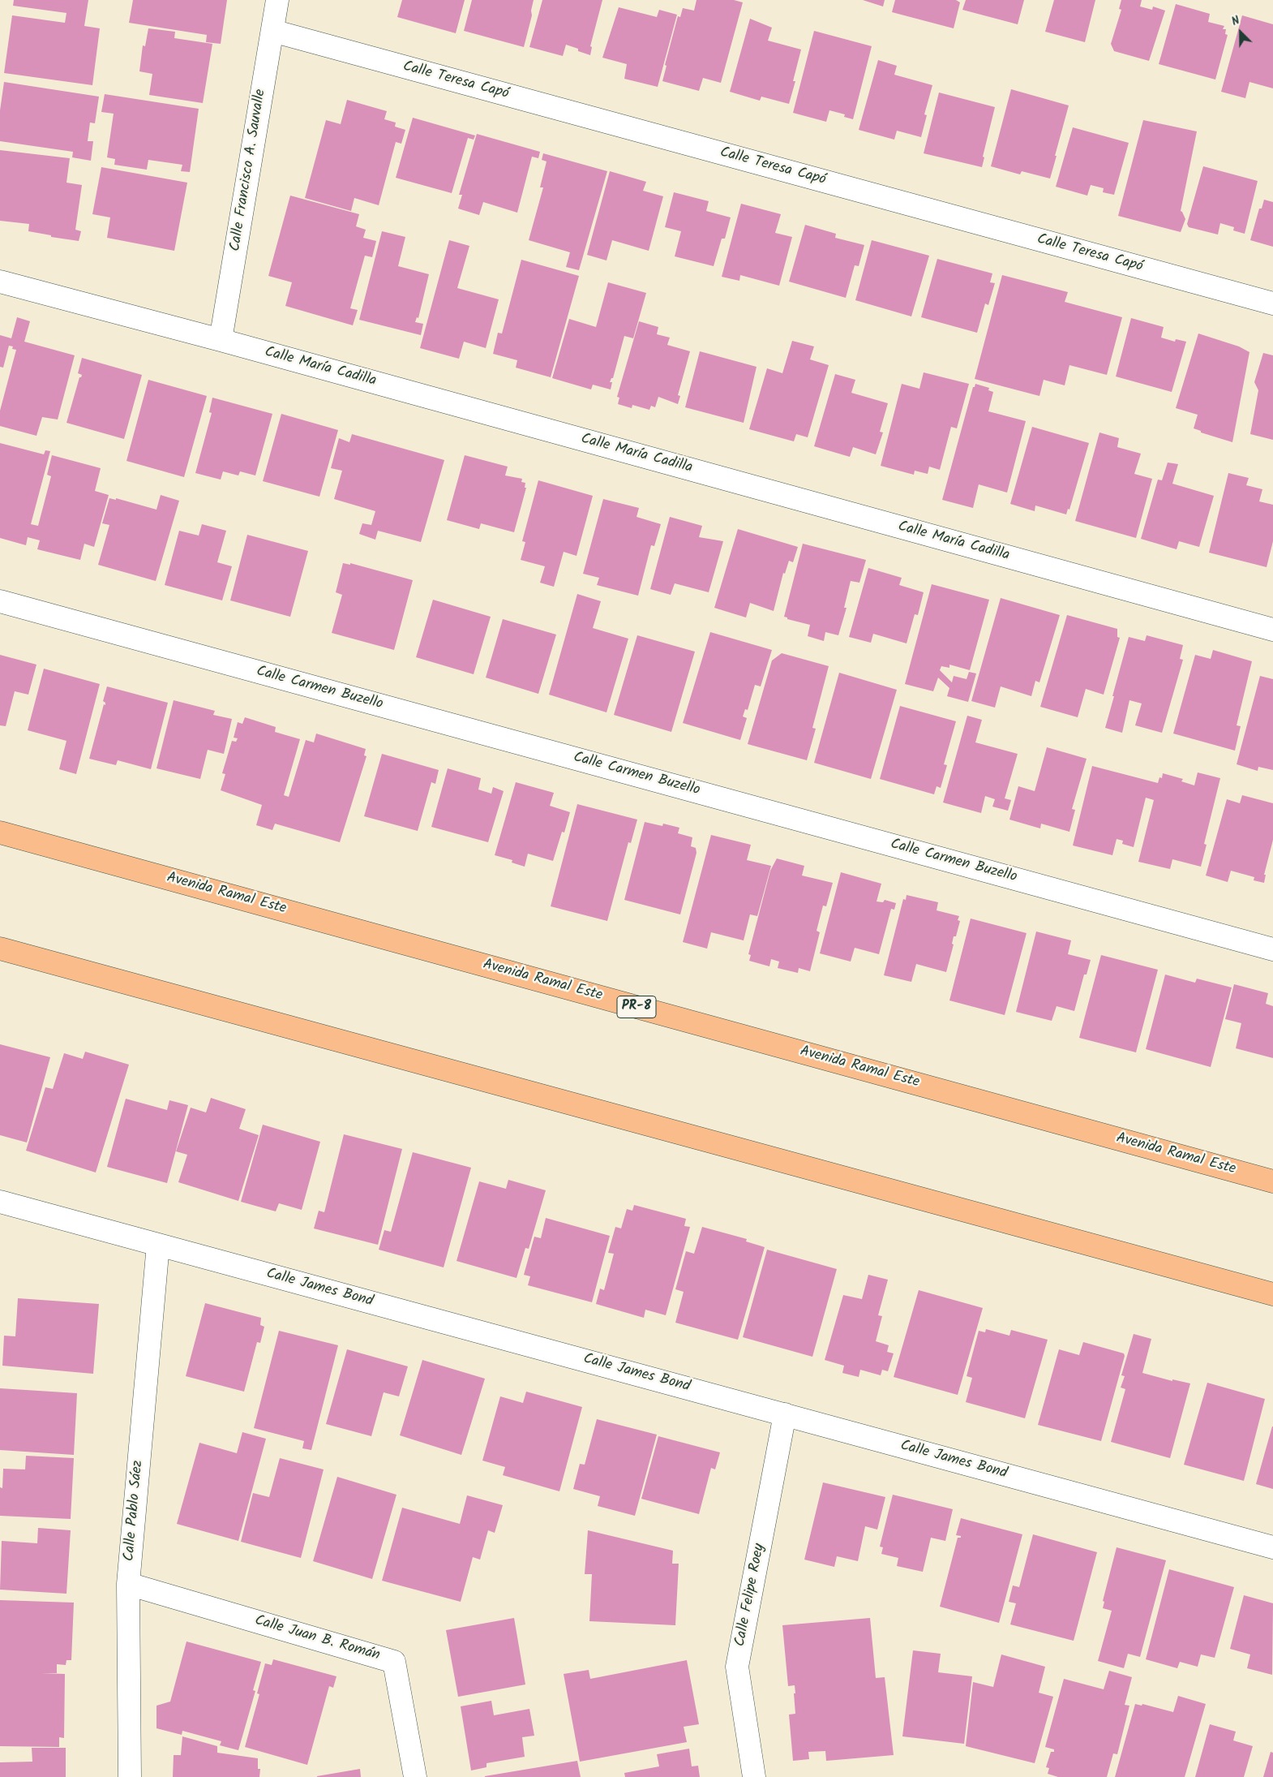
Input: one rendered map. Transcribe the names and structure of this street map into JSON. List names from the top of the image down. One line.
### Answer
{"streets":{"main road":["Avenida Ramal Este","PR-8"],"street":["Calle Teresa Capó","Calle Francisco A. Sauvalle","Calle María Cadilla","Calle Carmen Buzello","Calle James Bond","Calle Pablo Sáez","Calle Felipe Roey","Calle Juan B. Román"]},"crossings":[["Calle Teresa Capó","Calle Francisco A. Sauvalle"],["Calle Francisco A. Sauvalle","Calle María Cadilla"],["Calle James Bond","Calle Pablo Sáez"],["Calle James Bond","Calle Felipe Roey"],["Calle Pablo Sáez","Calle Juan B. Román"]],"north":"top left"}
